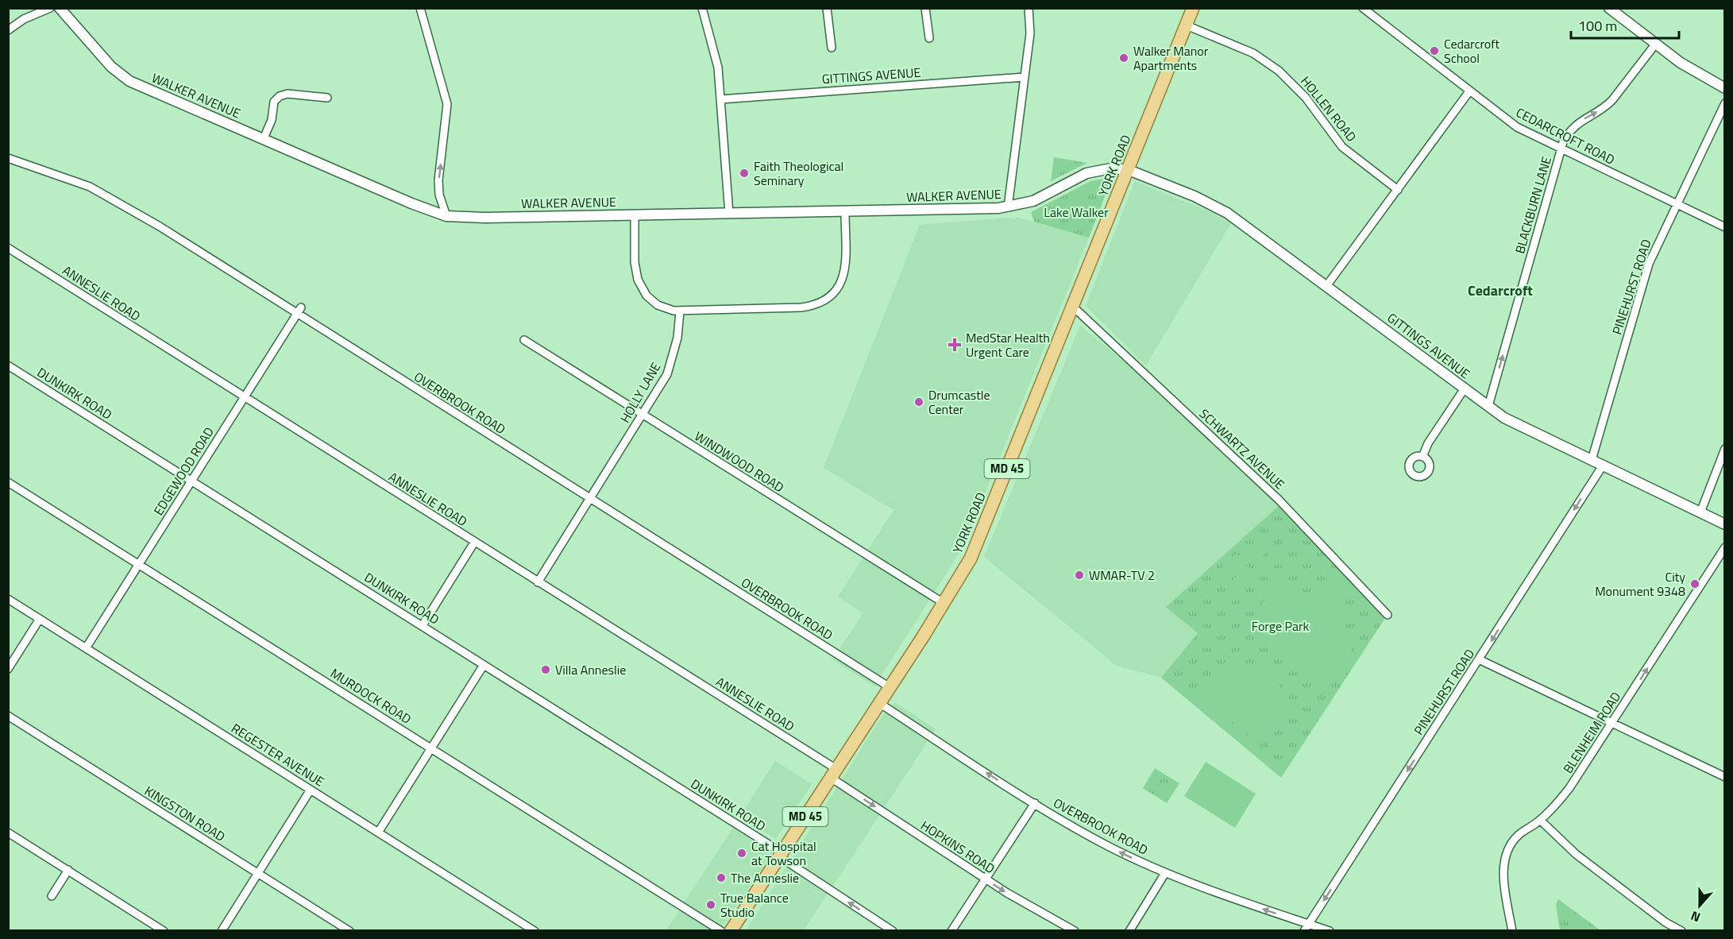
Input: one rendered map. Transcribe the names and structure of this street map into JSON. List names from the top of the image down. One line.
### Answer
{"streets":{"main road":["YORK ROAD","MD 45"],"street":["GITTINGS AVENUE","WALKER AVENUE","HOLLEN ROAD","CEDARCROFT ROAD","BLACKBURN LANE","PINEHURST ROAD","ANNESLIE ROAD","HOLLY LANE","DUNKIRK ROAD","OVERBROOK ROAD","SCHWARTZ AVENUE","WINDWOOD ROAD","EDGEWOOD ROAD","MURDOCK ROAD","BLENHEIM ROAD","REGESTER AVENUE","KINGSTON ROAD","HOPKINS ROAD"]},"crossings":[["GITTINGS AVENUE","WALKER AVENUE"],["GITTINGS AVENUE","YORK ROAD"],["GITTINGS AVENUE","BLACKBURN LANE"],["GITTINGS AVENUE","PINEHURST ROAD"],["WALKER AVENUE","YORK ROAD"],["HOLLEN ROAD","YORK ROAD"],["CEDARCROFT ROAD","BLACKBURN LANE"],["CEDARCROFT ROAD","PINEHURST ROAD"],["YORK ROAD","ANNESLIE ROAD"],["YORK ROAD","DUNKIRK ROAD"],["YORK ROAD","OVERBROOK ROAD"],["YORK ROAD","SCHWARTZ AVENUE"],["YORK ROAD","WINDWOOD ROAD"],["YORK ROAD","HOPKINS ROAD"],["PINEHURST ROAD","OVERBROOK ROAD"],["ANNESLIE ROAD","HOLLY LANE"],["ANNESLIE ROAD","EDGEWOOD ROAD"],["ANNESLIE ROAD","HOPKINS ROAD"],["HOLLY LANE","OVERBROOK ROAD"],["HOLLY LANE","WINDWOOD ROAD"],["DUNKIRK ROAD","EDGEWOOD ROAD"],["OVERBROOK ROAD","EDGEWOOD ROAD"],["EDGEWOOD ROAD","MURDOCK ROAD"],["EDGEWOOD ROAD","REGESTER AVENUE"]],"one_way":["BLACKBURN LANE","PINEHURST ROAD","BLENHEIM ROAD","HOPKINS ROAD"],"districts":["Cedarcroft"],"parks":["Lake Walker","Forge Park"],"places":{"other":["Cedarcroft School","Walker Manor Apartments","Faith Theological Seminary","Drumcastle Center","WMAR-TV 2","City Monument 9348","Villa Anneslie","Cat Hospital at Towson","The Anneslie","True Balance Studio"],"health":["MedStar Health Urgent Care"]},"scale_bar":"100 m","north":"bottom"}
